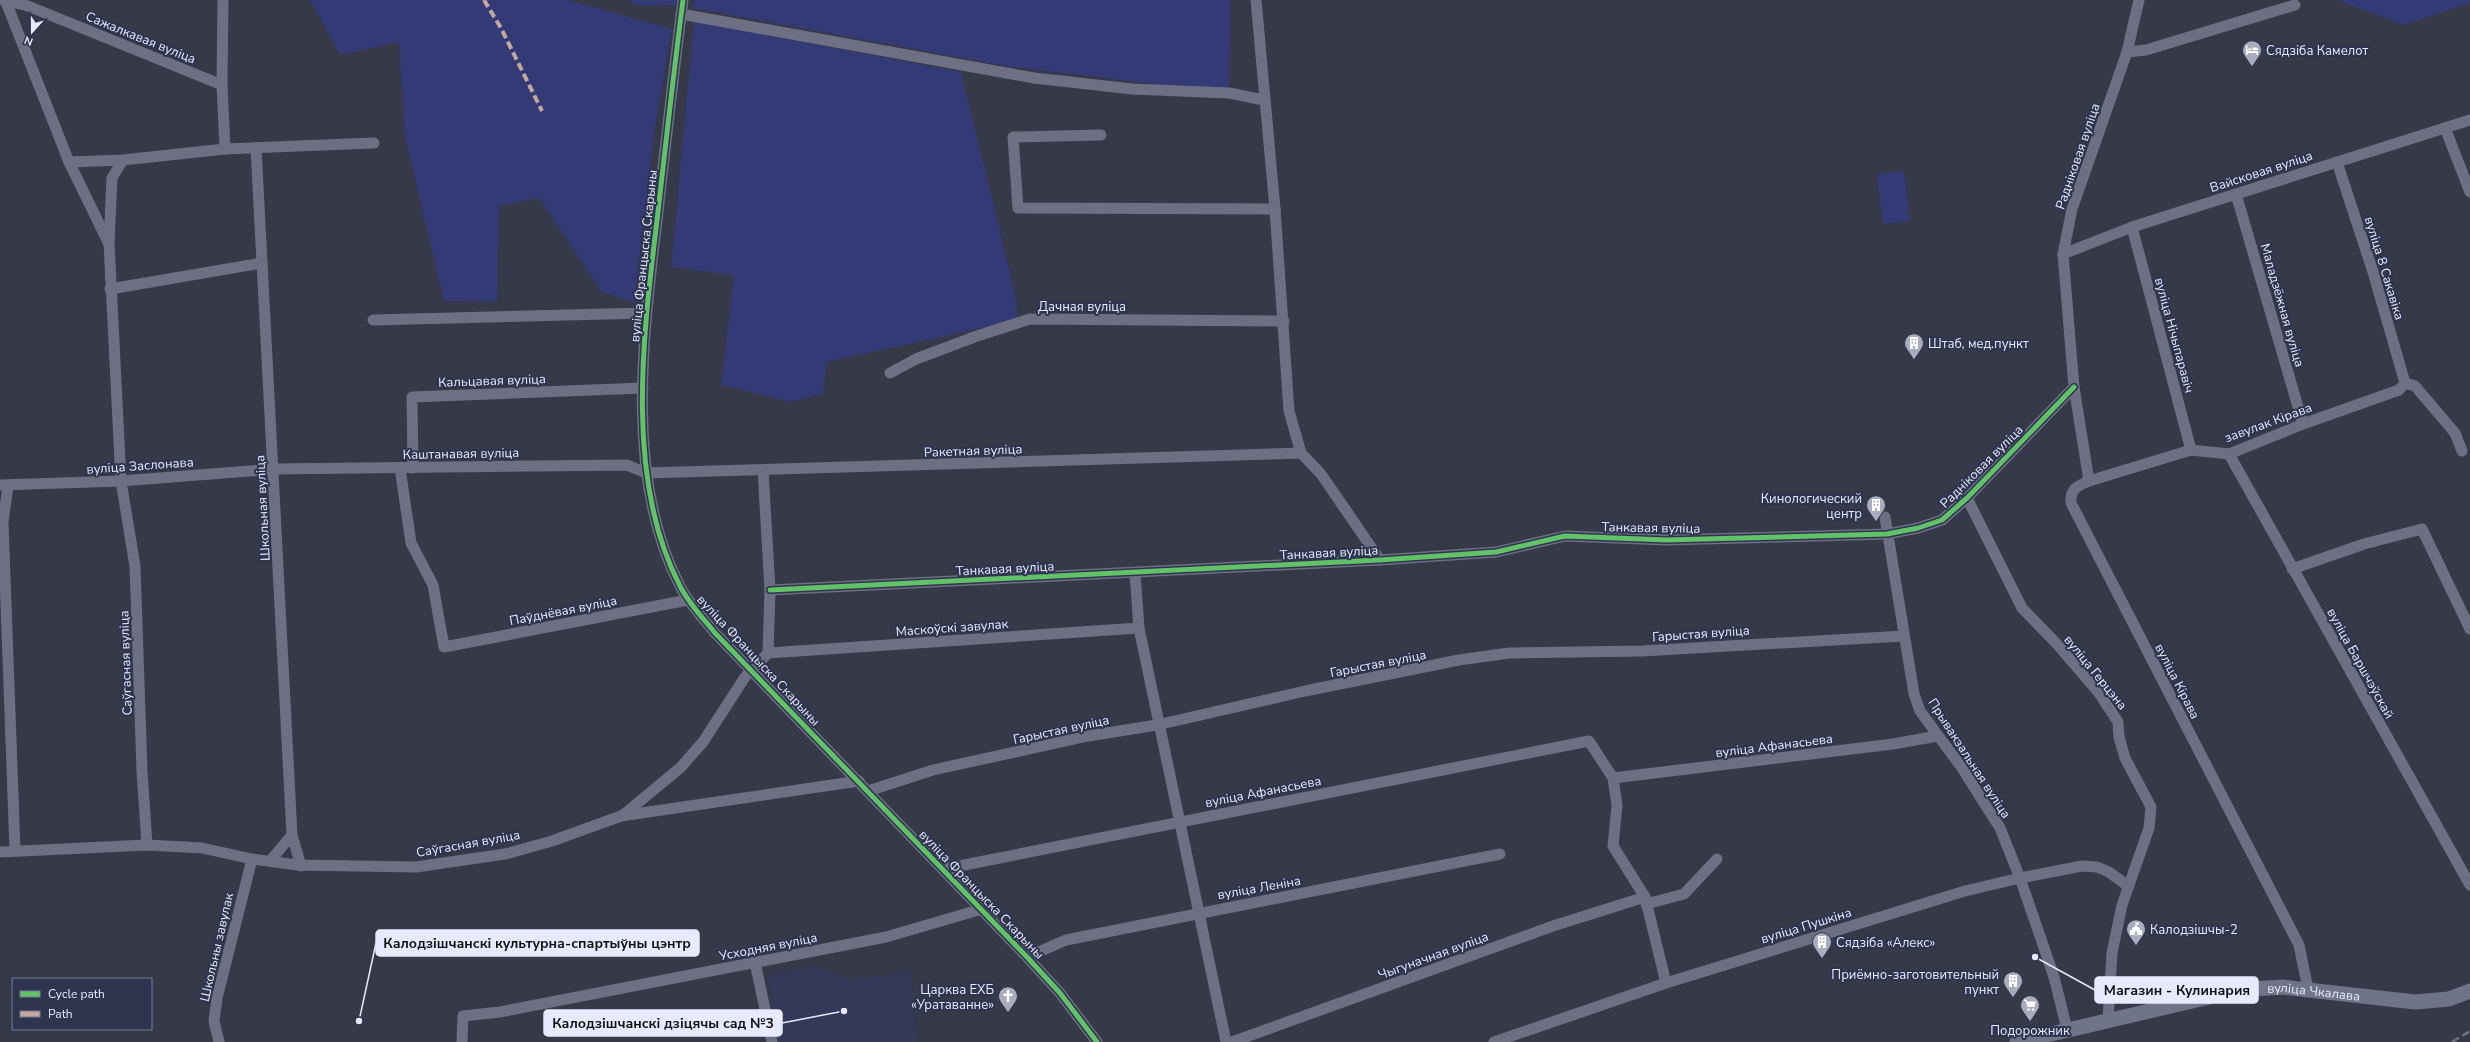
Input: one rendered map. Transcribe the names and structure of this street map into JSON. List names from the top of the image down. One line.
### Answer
{"streets":{"street":["Сажалкавая вуліца","Радніковая вуліца","Вайсковая вуліца","вуліца Францыска Скарыны","вуліца 8 Сакавіка","Маладзёжная вуліца","Дачная вуліца","вуліца Нічыпаравіч","Кальцавая вуліца","завулак Кірава","Ракетная вуліца","Каштанавая вуліца","вуліца Заслонава","Школьная вуліца","Танкавая вуліца","Паўднёвая вуліца","Маскоўскі завулак","Гарыстая вуліца","Саўгасная вуліца","вуліца Баршчэўскай","вуліца Герцэна","вуліца Кірава","вуліца Афанасьева","Прывакзальная вуліца","вуліца Леніна","вуліца Пушкіна","Усходняя вуліца","Школьны завулак","Чыгуначная вуліца","вуліца Чкалава"]},"crossings":[["Радніковая вуліца","Вайсковая вуліца"],["Радніковая вуліца","Танкавая вуліца"],["Радніковая вуліца","вуліца Герцэна"],["Радніковая вуліца","Прывакзальная вуліца"],["Вайсковая вуліца","вуліца 8 Сакавіка"],["Вайсковая вуліца","Маладзёжная вуліца"],["Вайсковая вуліца","вуліца Нічыпаравіч"],["вуліца Францыска Скарыны","Кальцавая вуліца"],["вуліца Францыска Скарыны","Ракетная вуліца"],["вуліца Францыска Скарыны","Каштанавая вуліца"],["вуліца Францыска Скарыны","Паўднёвая вуліца"],["вуліца Францыска Скарыны","Гарыстая вуліца"],["вуліца Францыска Скарыны","Саўгасная вуліца"],["вуліца Францыска Скарыны","вуліца Афанасьева"],["вуліца Францыска Скарыны","вуліца Леніна"],["вуліца Францыска Скарыны","Усходняя вуліца"],["вуліца 8 Сакавіка","завулак Кірава"],["Маладзёжная вуліца","завулак Кірава"],["вуліца Нічыпаравіч","завулак Кірава"],["Кальцавая вуліца","Каштанавая вуліца"],["завулак Кірава","вуліца Баршчэўскай"],["завулак Кірава","вуліца Кірава"],["Ракетная вуліца","Каштанавая вуліца"],["Каштанавая вуліца","вуліца Заслонава"],["Каштанавая вуліца","Школьная вуліца"],["Каштанавая вуліца","Паўднёвая вуліца"],["вуліца Заслонава","Школьная вуліца"],["вуліца Заслонава","Саўгасная вуліца"],["Школьная вуліца","Саўгасная вуліца"],["Танкавая вуліца","Прывакзальная вуліца"],["Гарыстая вуліца","Прывакзальная вуліца"],["Саўгасная вуліца","Школьны завулак"],["вуліца Герцэна","вуліца Пушкіна"],["вуліца Герцэна","вуліца Чкалава"],["вуліца Кірава","вуліца Чкалава"],["вуліца Афанасьева","Прывакзальная вуліца"],["Прывакзальная вуліца","вуліца Пушкіна"],["Прывакзальная вуліца","вуліца Чкалава"]],"places":{"hotel":["Сядзіба Камелот"],"building":["Штаб, мeд.пункт","Кинологический центр","Сядзіба «Алекс»","Приёмно-заготовительный пункт"],"public building":["Калодзішчы-2"],"other":["Магазин - Кулинария","Калодзішчанскі дзіцячы сад №3","Калодзішчанскі культурна-спартыўны цэнтр"],"church":["Царква ЕХБ «Уратаванне»"],"supermarket":["Подорожник"]},"legend":["Cycle path","Path"],"north":"bottom"}
